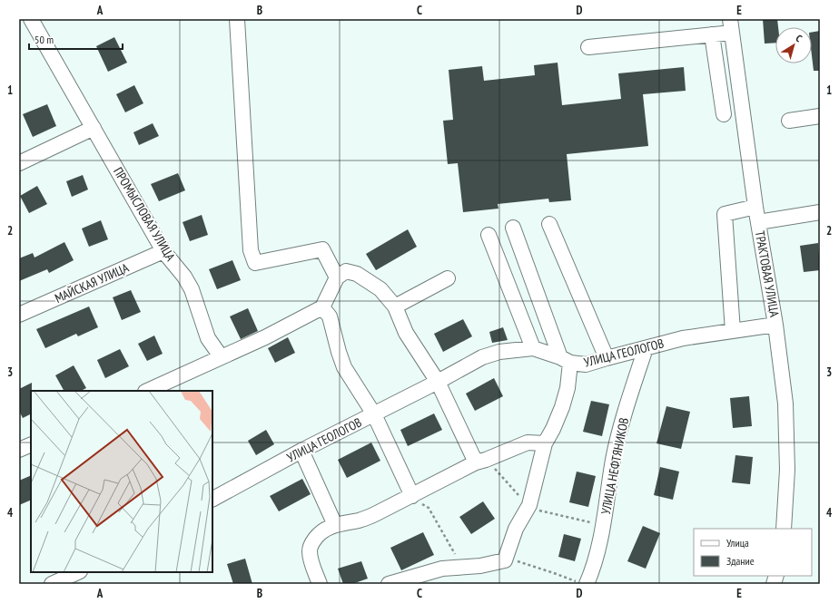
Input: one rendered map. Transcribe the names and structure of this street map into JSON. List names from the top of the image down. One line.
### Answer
{"streets":{"street":["ПРОМЫСЛОВАЯ УЛИЦА","ТРАКТОВАЯ УЛИЦА","МАЙСКАЯ УЛИЦА","УЛИЦА ГЕОЛОГОВ","УЛИЦА НЕФТЯНИКОВ"]},"crossings":[["ПРОМЫСЛОВАЯ УЛИЦА","МАЙСКАЯ УЛИЦА"],["ТРАКТОВАЯ УЛИЦА","УЛИЦА ГЕОЛОГОВ"],["УЛИЦА ГЕОЛОГОВ","УЛИЦА НЕФТЯНИКОВ"]],"legend":["Улица","Здание"],"scale_bar":"50 m","north":"top right","grid":{"columns":["A","B","C","D","E"],"rows":["1","2","3","4"]}}
